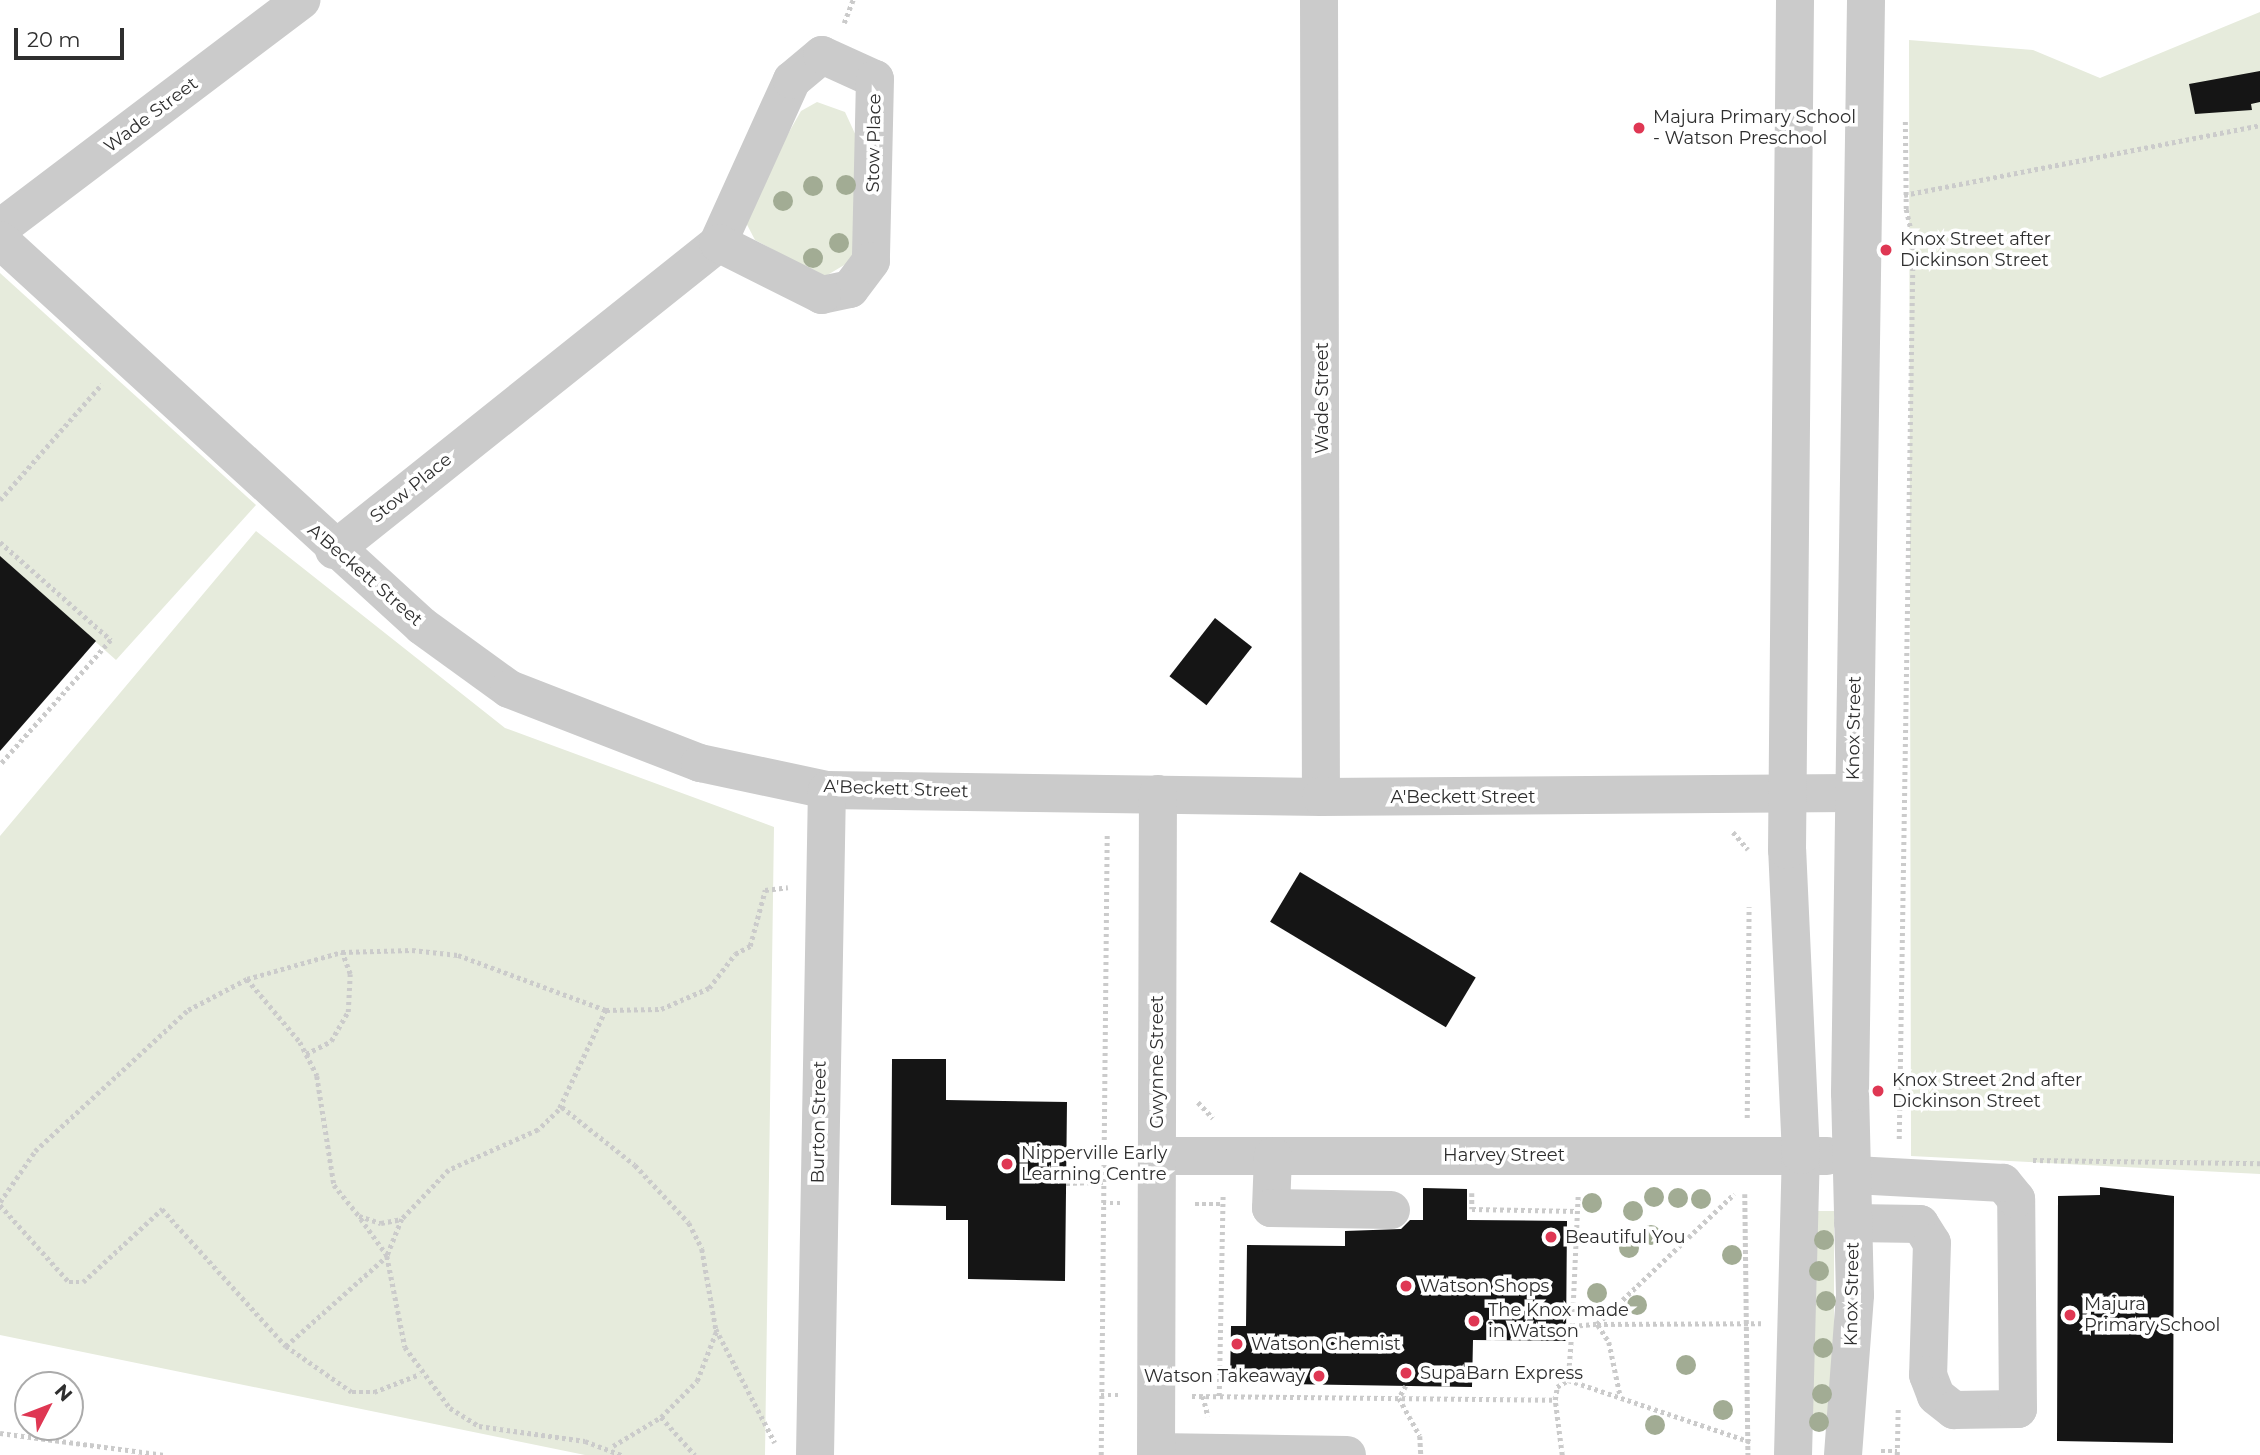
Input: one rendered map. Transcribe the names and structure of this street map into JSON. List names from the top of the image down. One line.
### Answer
{"streets":{"street":["Wade Street","Stow Place","A'Beckett Street","Knox Street","Gwynne Street","Burton Street","Harvey Street"]},"crossings":[["Wade Street","A'Beckett Street"],["Stow Place","A'Beckett Street"],["A'Beckett Street","Knox Street"],["A'Beckett Street","Gwynne Street"],["A'Beckett Street","Burton Street"],["Knox Street","Harvey Street"],["Gwynne Street","Harvey Street"]],"places":["Majura Primary School - Watson Preschool","Knox Street after Dickinson Street","Knox Street 2nd after Dickinson Street","Nipperville Early Learning Centre","Beautiful You","Watson Shops","Majura Primary School","The Knox made in Watson","Watson Chemist","SupaBarn Express","Watson Takeaway"],"scale_bar":"20 m","north":"top right"}
